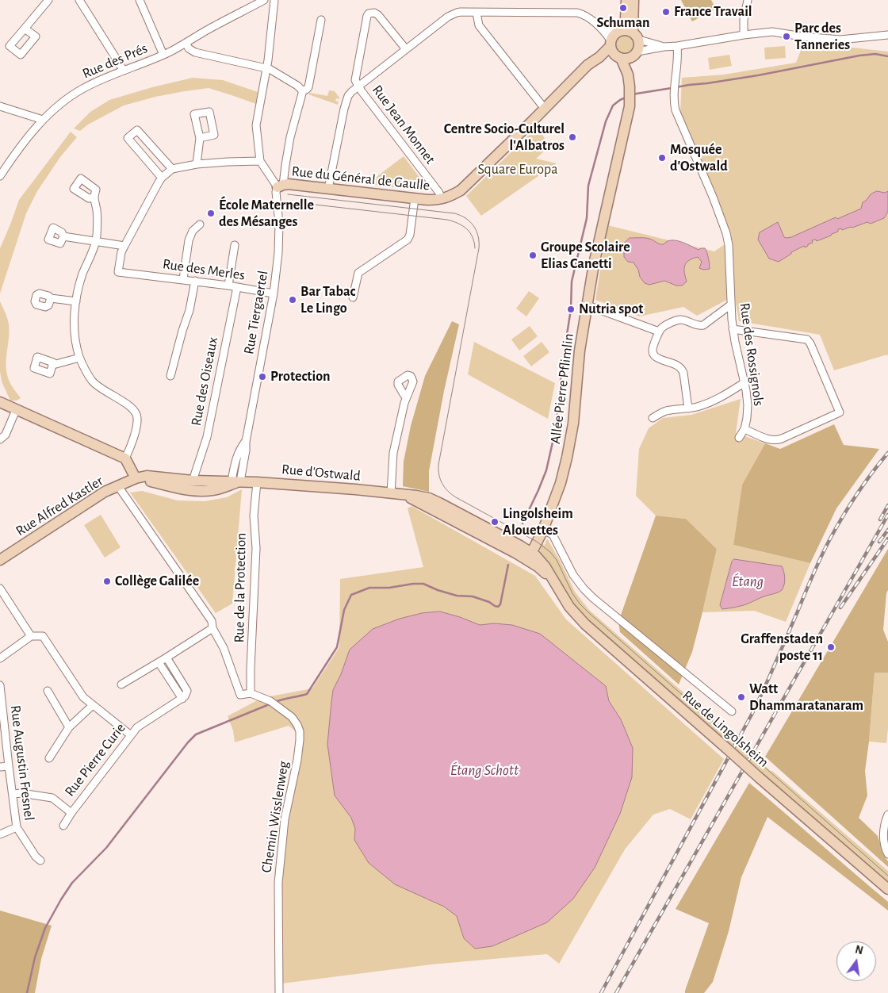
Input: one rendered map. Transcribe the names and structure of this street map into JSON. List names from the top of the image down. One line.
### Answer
{"streets":{"street":["Rue des Prés","Rue Jean Monnet","Rue du Général de Gaulle","Rue des Merles","Rue Tiergaertel","Rue des Rossignols","Rue des Oiseaux","Allée Pierre Pflimlin","Rue d'Ostwald","Rue Alfred Kastler","Rue de la Protection","Rue de Lingolsheim","Rue Pierre Curie","Rue Augustin Fresnel","Chemin Wisslenweg"]},"crossings":[["Rue Jean Monnet","Rue du Général de Gaulle"],["Rue du Général de Gaulle","Rue Tiergaertel"],["Rue du Général de Gaulle","Allée Pierre Pflimlin"],["Rue des Merles","Rue Tiergaertel"],["Rue des Merles","Rue des Oiseaux"],["Rue Tiergaertel","Rue d'Ostwald"],["Rue des Oiseaux","Rue d'Ostwald"],["Allée Pierre Pflimlin","Rue d'Ostwald"],["Allée Pierre Pflimlin","Rue de Lingolsheim"],["Rue d'Ostwald","Rue Alfred Kastler"],["Rue d'Ostwald","Rue de la Protection"],["Rue d'Ostwald","Rue de Lingolsheim"],["Rue de la Protection","Chemin Wisslenweg"],["Rue Pierre Curie","Rue Augustin Fresnel"]],"water":["Étang","Étang Schott"],"parks":["Square Europa"],"places":["Schuman","France Travail","Parc des Tanneries","Centre Socio-Culturel l'Albatros","Mosquée d'Ostwald","École Maternelle des Mésanges","Groupe Scolaire Elias Canetti","Bar Tabac Le Lingo","Nutria spot","Protection","Lingolsheim Alouettes","Collège Galilée","Graffenstaden poste 11","Watt Dhammaratanaram"],"north":"top"}
